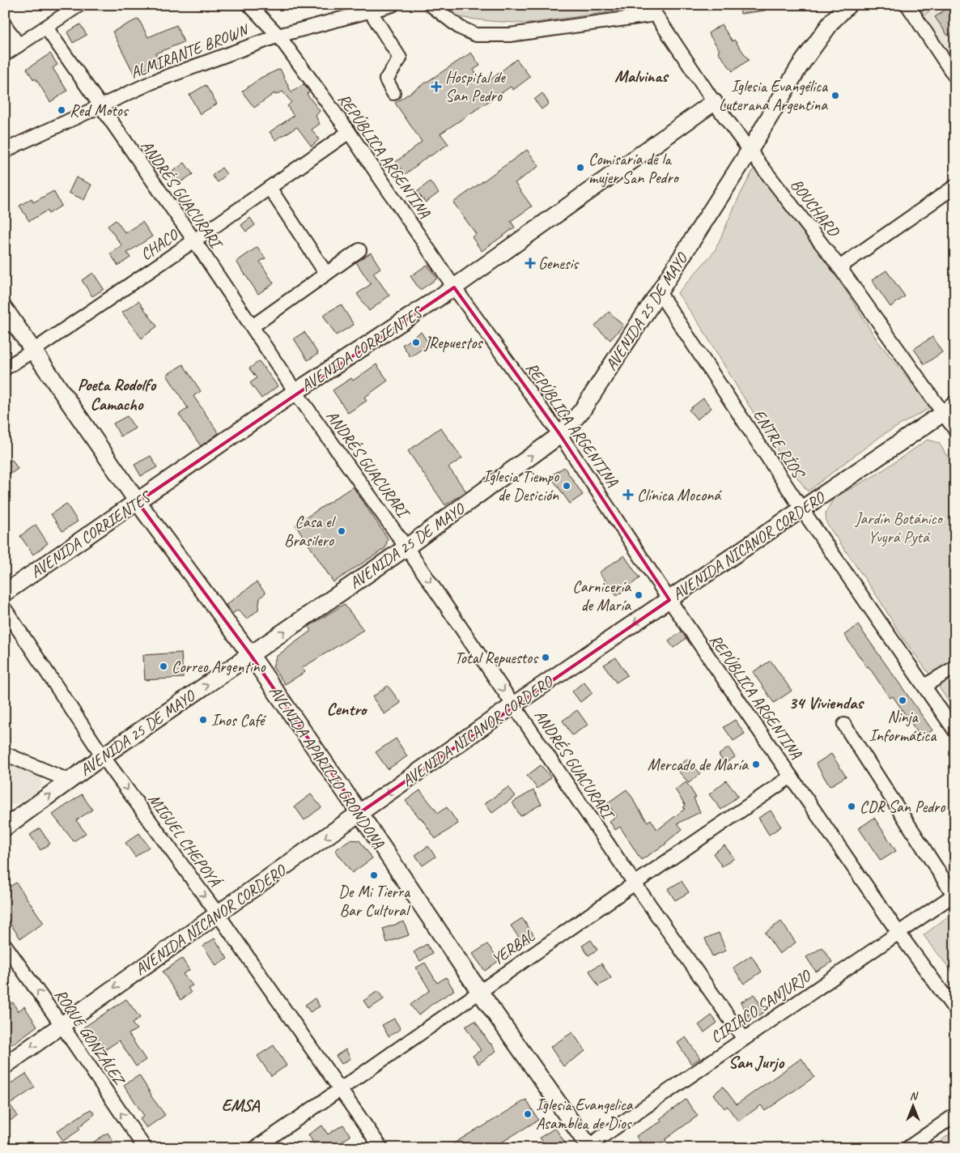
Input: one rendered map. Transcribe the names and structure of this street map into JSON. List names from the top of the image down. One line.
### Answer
{"streets":{"main road":["AVENIDA 25 DE MAYO","AVENIDA CORRIENTES","AVENIDA NICANOR CORDERO","AVENIDA APARICIO GRONDONA"],"street":["ALMIRANTE BROWN","REPÚBLICA ARGENTINA","ANDRÉS GUACURARI","BOUCHARD","CHACO","ENTRE RÍOS","MIGUEL CHEPOYÁ","YERBAL","CIRIACO SANJURJO","ROQUE GONZÁLEZ"]},"crossings":[["ALMIRANTE BROWN","REPÚBLICA ARGENTINA"],["ALMIRANTE BROWN","ANDRÉS GUACURARI"],["REPÚBLICA ARGENTINA","CHACO"],["REPÚBLICA ARGENTINA","AVENIDA 25 DE MAYO"],["REPÚBLICA ARGENTINA","AVENIDA CORRIENTES"],["REPÚBLICA ARGENTINA","AVENIDA NICANOR CORDERO"],["REPÚBLICA ARGENTINA","YERBAL"],["REPÚBLICA ARGENTINA","CIRIACO SANJURJO"],["ANDRÉS GUACURARI","CHACO"],["ANDRÉS GUACURARI","AVENIDA 25 DE MAYO"],["ANDRÉS GUACURARI","AVENIDA CORRIENTES"],["ANDRÉS GUACURARI","AVENIDA NICANOR CORDERO"],["ANDRÉS GUACURARI","YERBAL"],["ANDRÉS GUACURARI","CIRIACO SANJURJO"],["BOUCHARD","AVENIDA 25 DE MAYO"],["BOUCHARD","AVENIDA CORRIENTES"],["BOUCHARD","AVENIDA NICANOR CORDERO"],["CHACO","AVENIDA APARICIO GRONDONA"],["AVENIDA 25 DE MAYO","ENTRE RÍOS"],["AVENIDA 25 DE MAYO","AVENIDA APARICIO GRONDONA"],["AVENIDA 25 DE MAYO","MIGUEL CHEPOYÁ"],["AVENIDA CORRIENTES","AVENIDA APARICIO GRONDONA"],["ENTRE RÍOS","AVENIDA NICANOR CORDERO"],["AVENIDA NICANOR CORDERO","AVENIDA APARICIO GRONDONA"],["AVENIDA NICANOR CORDERO","MIGUEL CHEPOYÁ"],["AVENIDA NICANOR CORDERO","ROQUE GONZÁLEZ"],["AVENIDA APARICIO GRONDONA","YERBAL"],["AVENIDA APARICIO GRONDONA","CIRIACO SANJURJO"],["MIGUEL CHEPOYÁ","YERBAL"]],"one_way":["AVENIDA 25 DE MAYO","AVENIDA NICANOR CORDERO","ROQUE GONZÁLEZ"],"districts":["Malvinas","Poeta Rodolfo Camacho","34 Viviendas","Centro","San Jurjo","EMSA"],"parks":["Jardín Botánico Yvyrá Pytá"],"places":{"health":["Hospital de San Pedro","Genesis","Clínica Moconá"],"other":["Iglesia Evangélica Luterana Argentina","Red Motos","Comisaría de la mujer San Pedro","JRepuestos","Iglesia Tiempo de Desición","Casa el Brasilero","Carnicería de María","Total Repuestos","Correo Argentino","Ninja Informática","Inos Café","Mercado de María","CDR San Pedro","De Mi Tierra Bar Cultural","Iglesia Evangelica Asamblea de Dios"]},"north":"top"}
